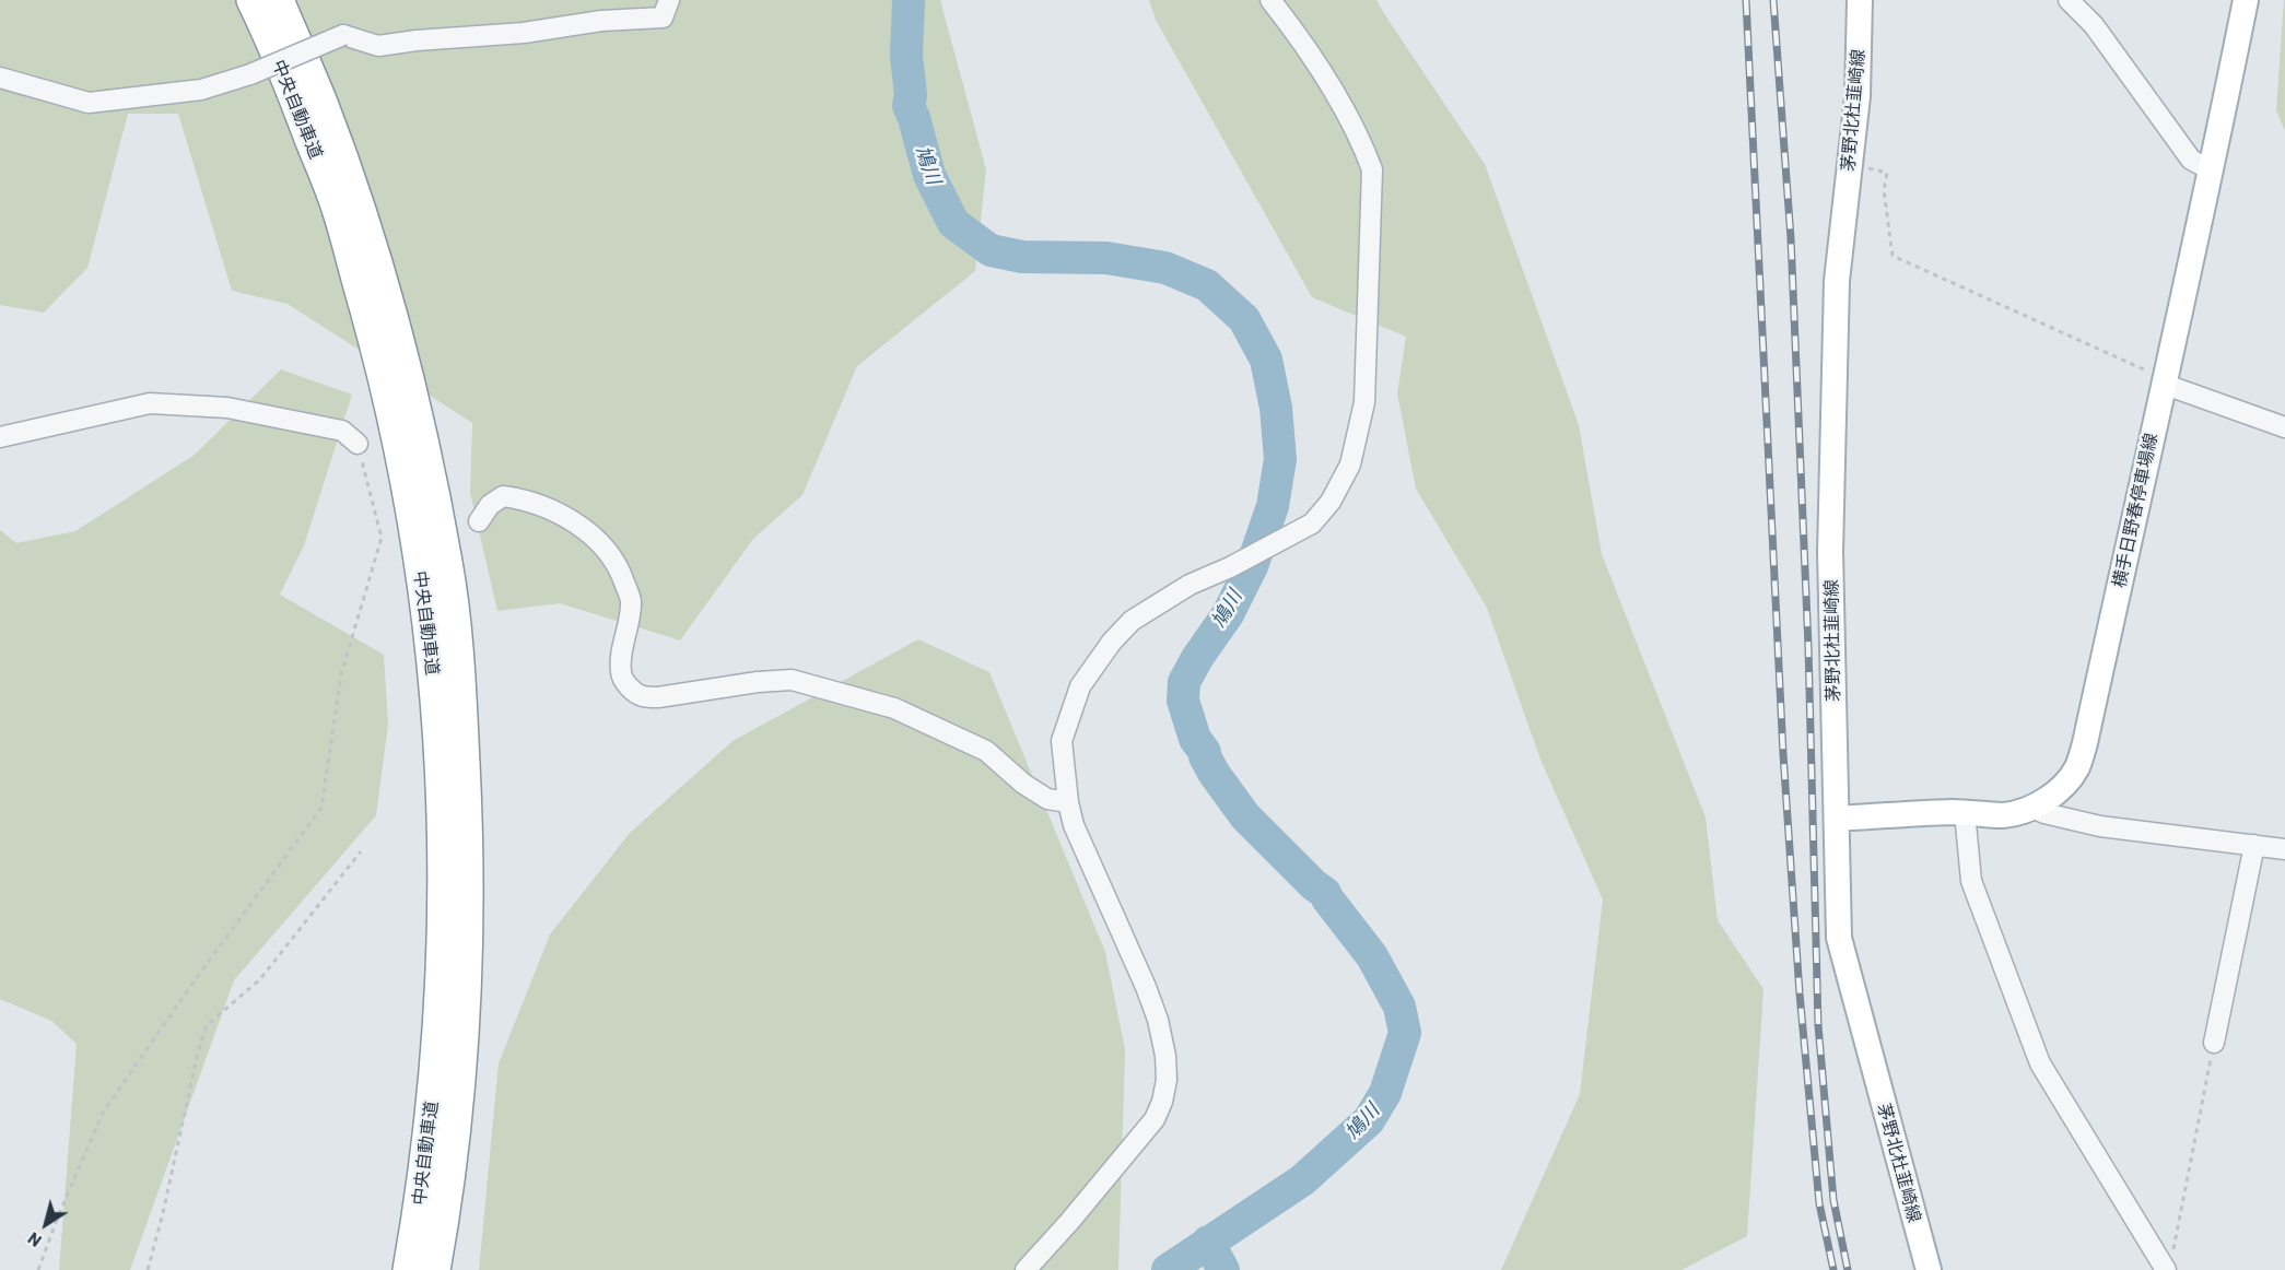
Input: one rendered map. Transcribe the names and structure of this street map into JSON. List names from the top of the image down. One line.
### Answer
{"streets":{"highway":["中央自動車道"],"main road":["茅野北杜韮崎線","横手日野春停車場線"]},"crossings":[["茅野北杜韮崎線","横手日野春停車場線"]],"water":["鳩川"],"north":"bottom left"}
